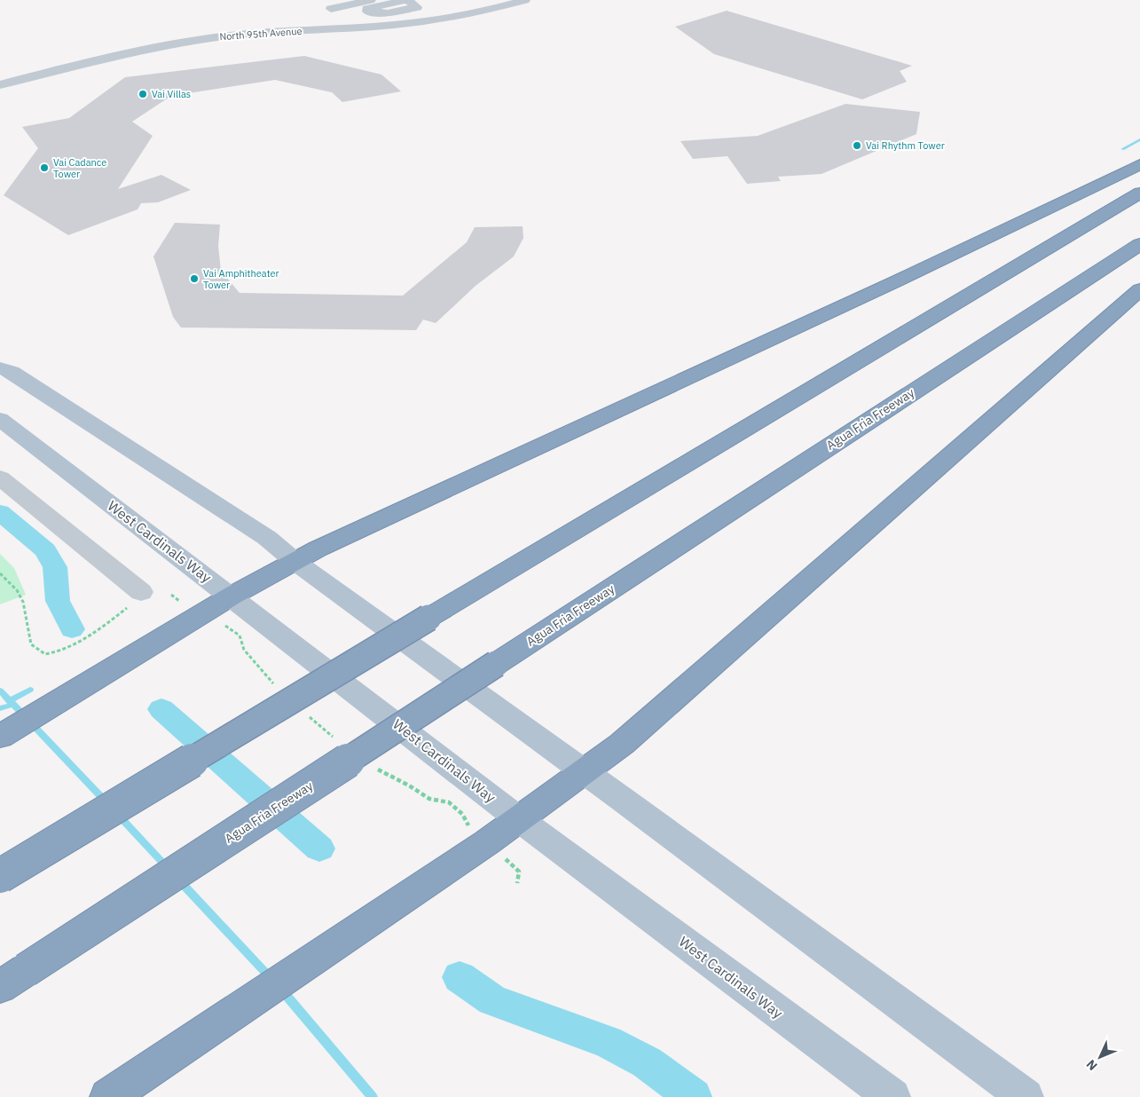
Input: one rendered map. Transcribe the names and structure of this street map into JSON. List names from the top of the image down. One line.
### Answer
{"streets":{"highway":["Agua Fria Freeway"],"main road":["West Cardinals Way"],"street":["North 95th Avenue"]},"places":["Vai Villas","Vai Rhythm Tower","Vai Cadance Tower","Vai Amphitheater Tower"],"north":"bottom left"}
